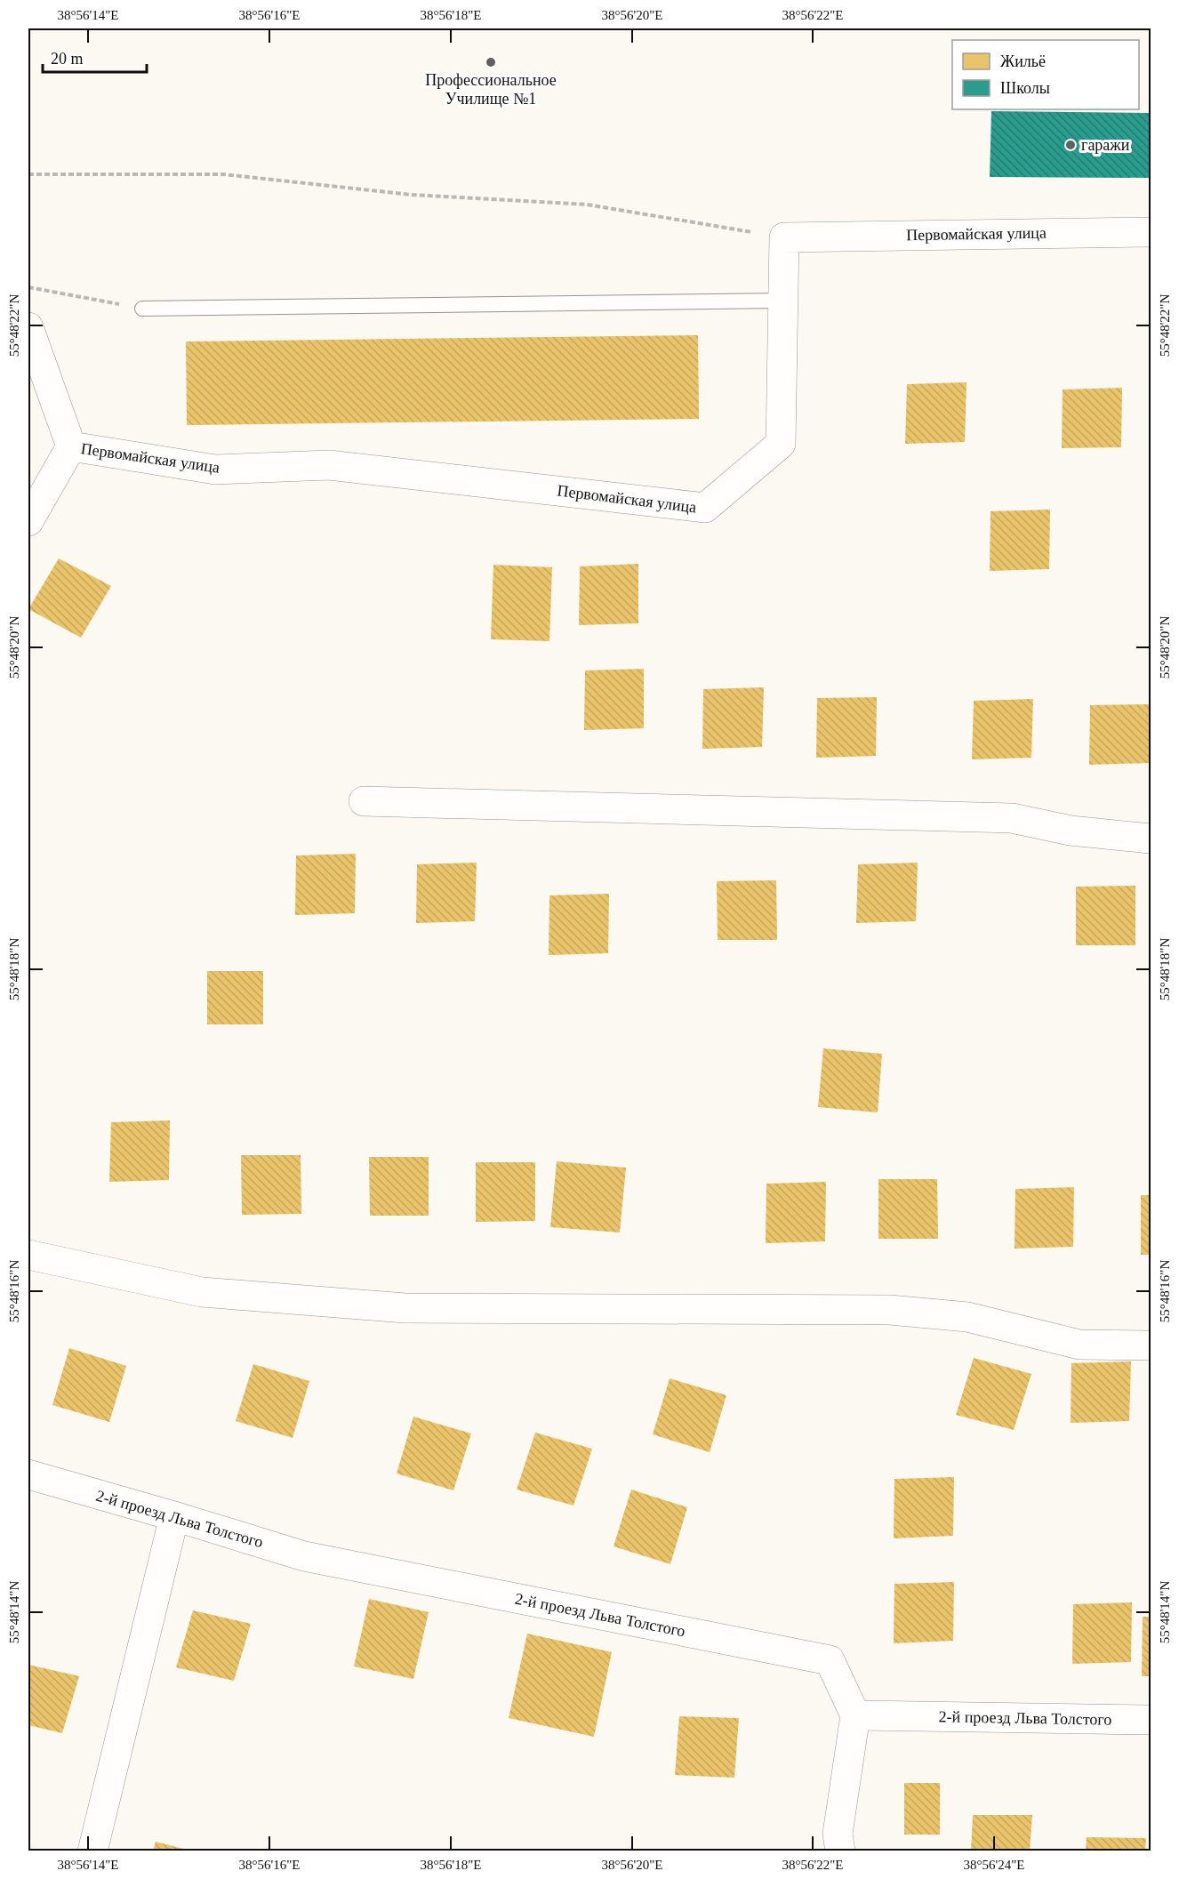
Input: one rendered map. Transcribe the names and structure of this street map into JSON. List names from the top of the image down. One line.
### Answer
{"streets":{"street":["Первомайская улица","2-й проезд Льва Толстого"]},"places":["Профессиональное Училище №1","гаражи"],"legend":["Жильё","Школы"],"scale_bar":"20 m","coordinates":["38°56'14\"E","38°56'16\"E","38°56'18\"E","38°56'20\"E","38°56'22\"E","55°48'22\"N","55°48'20\"N","55°48'18\"N","55°48'16\"N","55°48'14\"N","38°56'24\"E"]}
